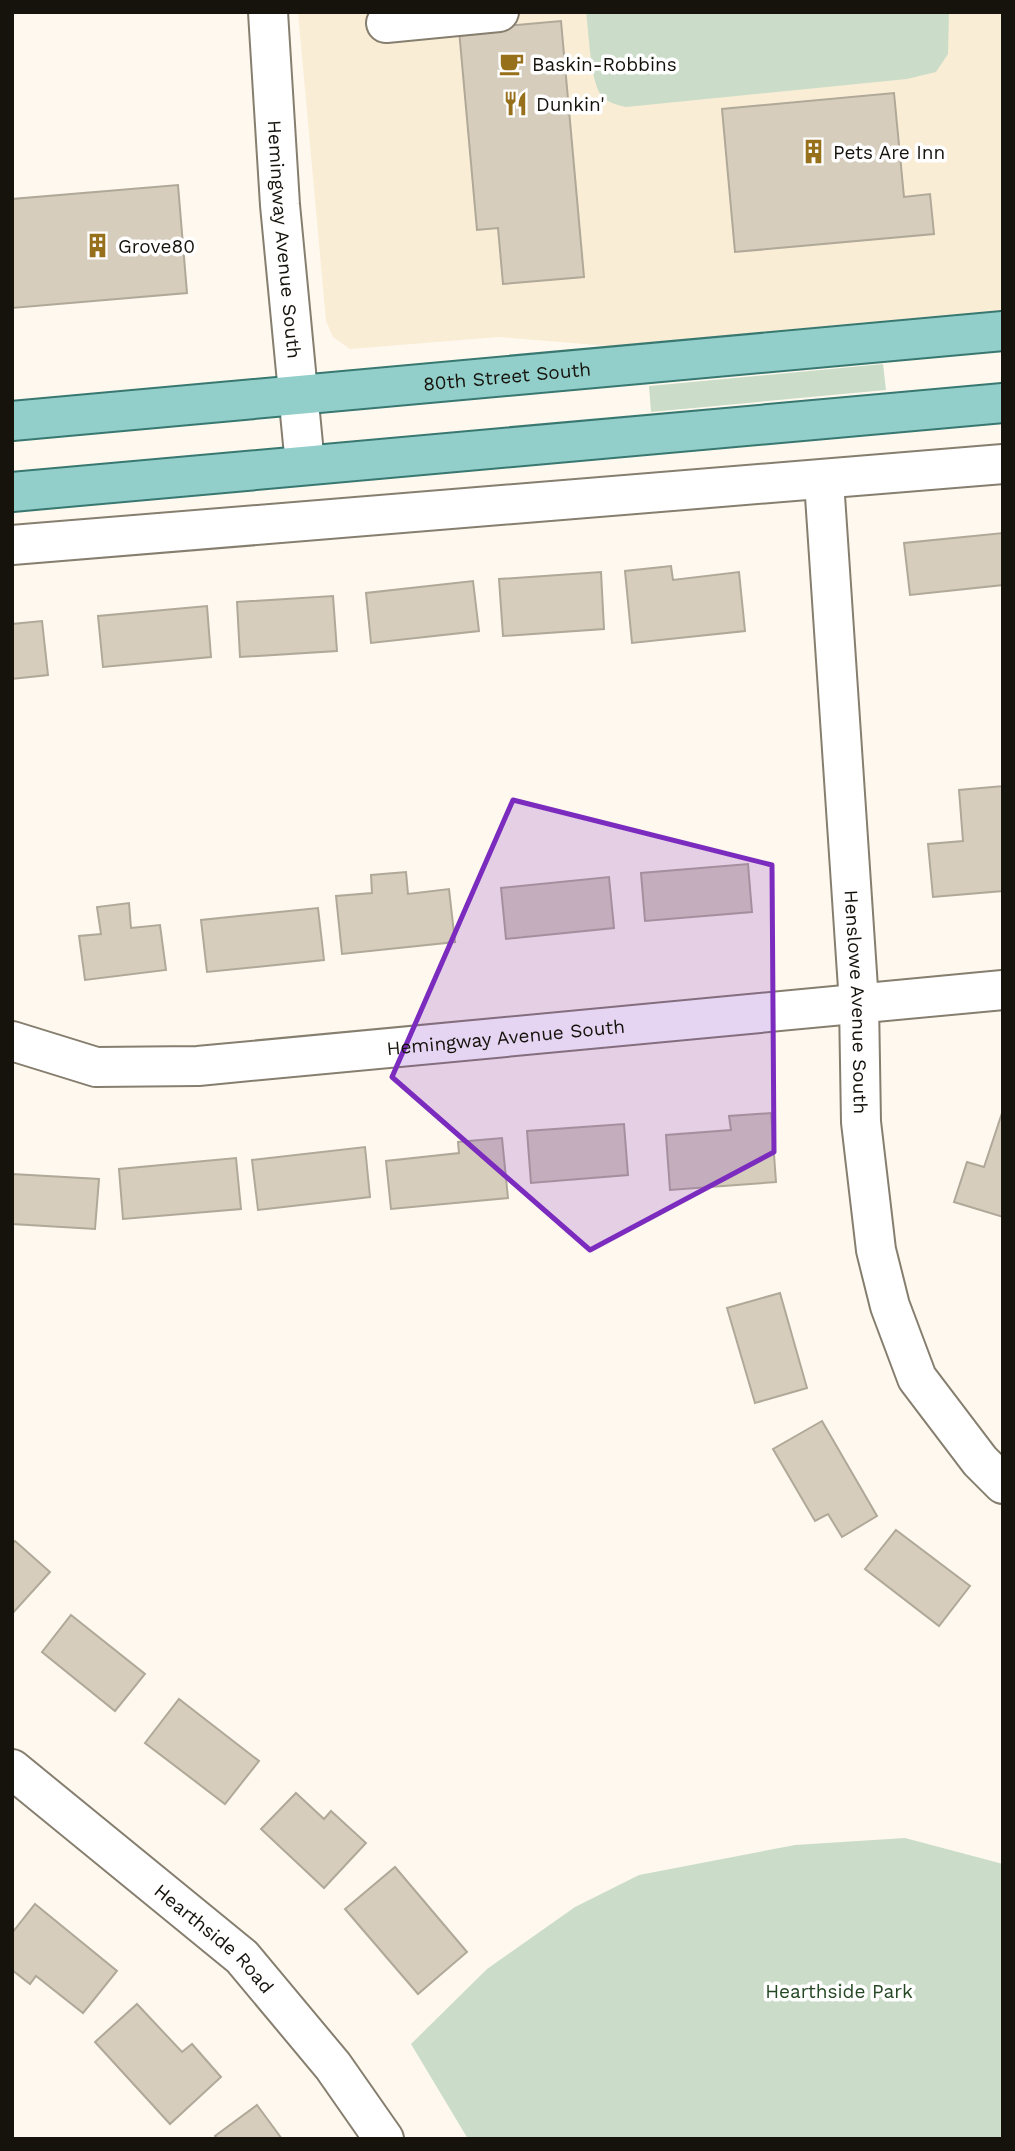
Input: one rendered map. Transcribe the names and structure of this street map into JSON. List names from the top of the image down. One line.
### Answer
{"streets":{"main road":["80th Street South"],"street":["Hemingway Avenue South","Henslowe Avenue South","Hearthside Road"]},"crossings":[["Hemingway Avenue South","80th Street South"],["Hemingway Avenue South","Henslowe Avenue South"]],"parks":["Hearthside Park"],"places":{"cafe":["Baskin-Robbins"],"restaurant":["Dunkin'"],"building":["Pets Are Inn","Grove80"]}}
